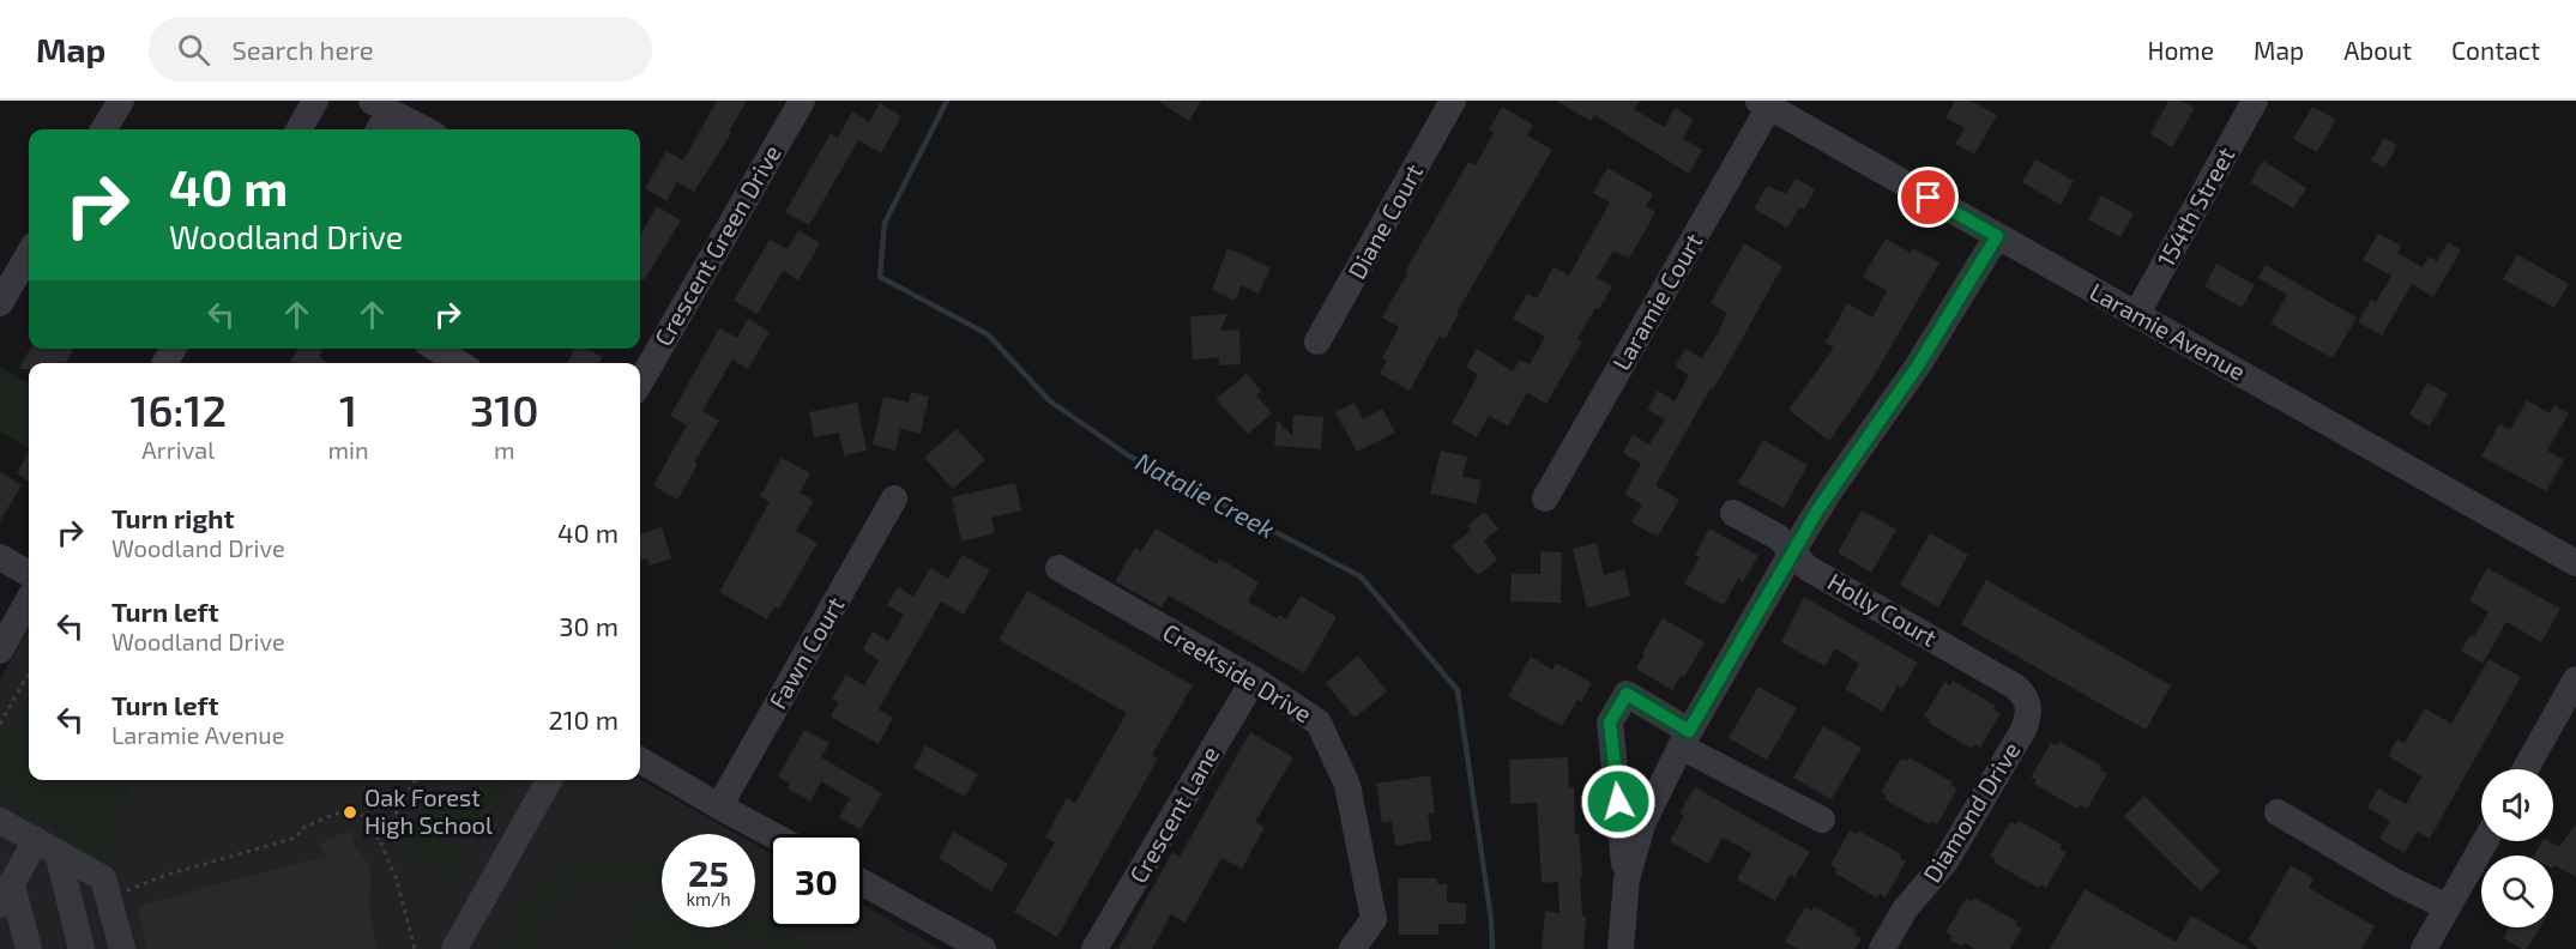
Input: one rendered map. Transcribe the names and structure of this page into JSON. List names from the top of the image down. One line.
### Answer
{"streets":{"street":["154th Street","Diane Court","Crescent Green Drive","Laramie Court","Laramie Avenue","Holly Court","Fawn Court","Creekside Drive","Diamond Drive","Crescent Lane"]},"crossings":[["154th Street","Laramie Avenue"],["Laramie Court","Laramie Avenue"],["Holly Court","Diamond Drive"],["Creekside Drive","Crescent Lane"]],"water":["Natalie Creek"],"places":["Oak Forest High School"],"page":{"header":"Map","search":"Search here","nav":["Home","Map","About","Contact"],"turn":["40 m","Woodland Drive"],"eta":["16:12","Arrival","1","min","310","m"],"list":[{"name":"Turn right","note":"Woodland Drive","value":"40 m"},{"name":"Turn left","note":"Woodland Drive","value":"30 m"},{"name":"Turn left","note":"Laramie Avenue","value":"210 m"}],"speed":"25 km/h","limit":"30"}}
